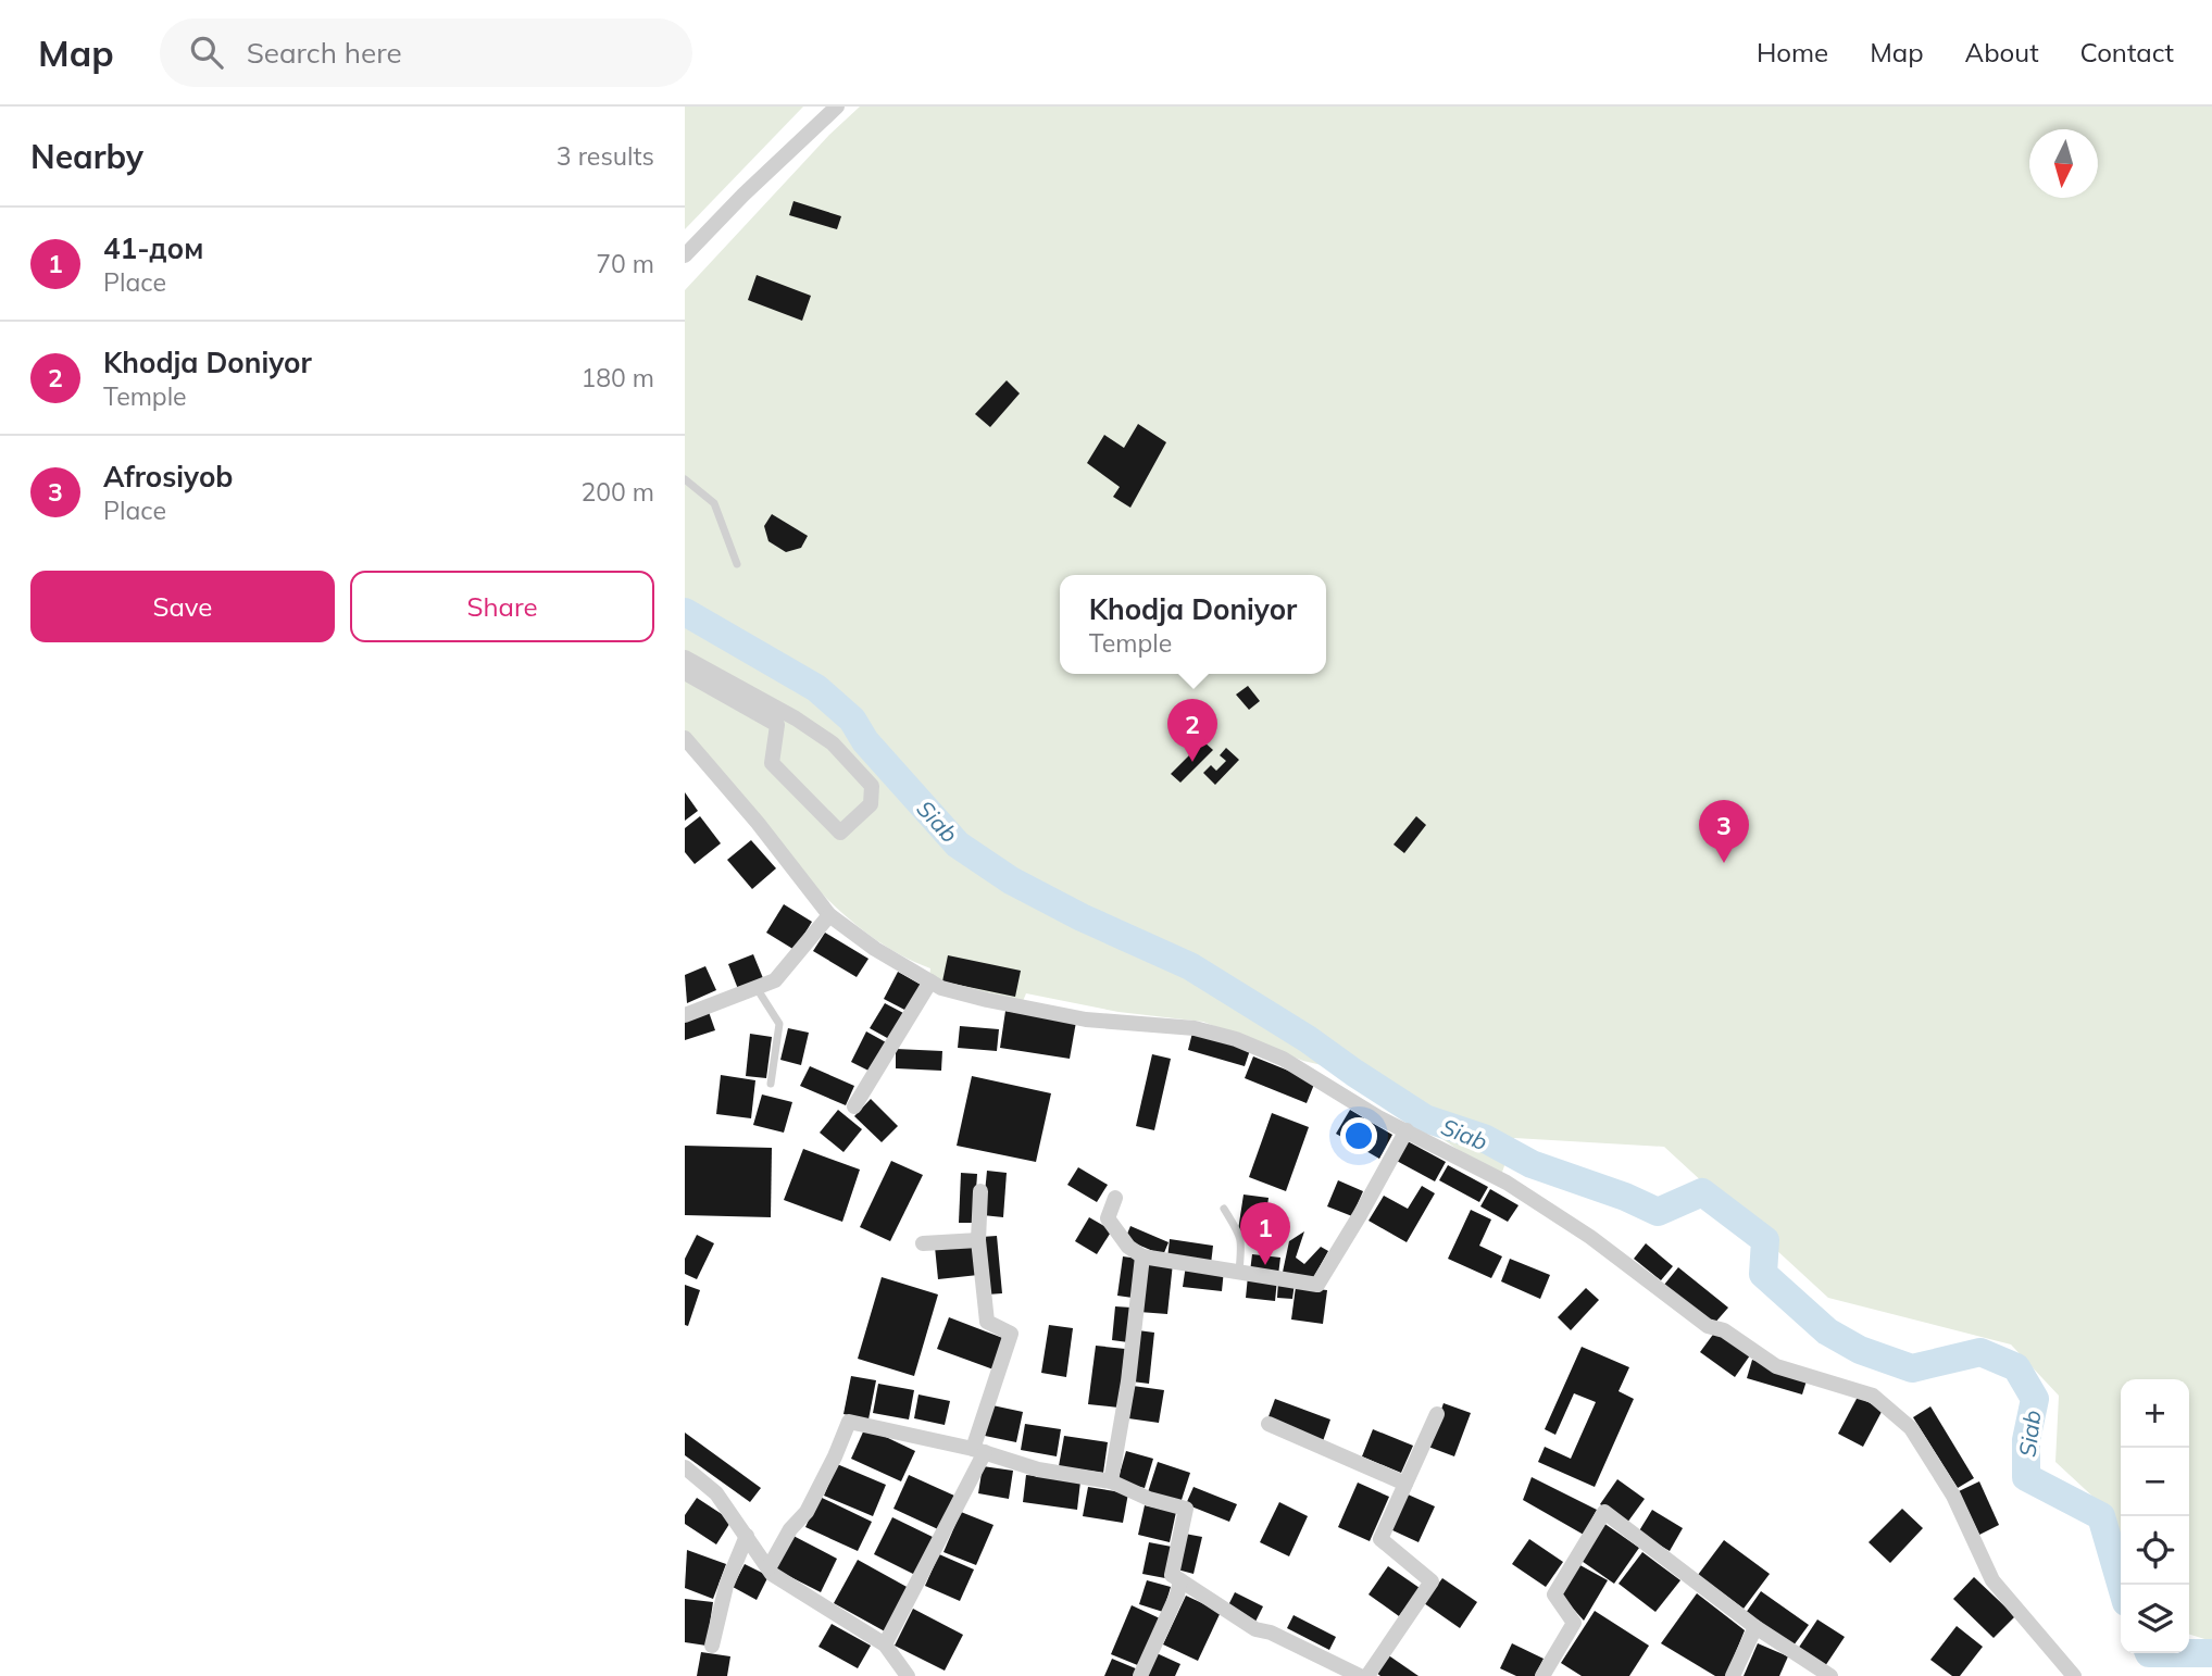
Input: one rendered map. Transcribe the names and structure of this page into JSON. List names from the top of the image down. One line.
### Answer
{"water":["Siab"],"north":"bottom","page":{"header":"Map","search":"Search here","nav":["Home","Map","About","Contact"],"heading":["Nearby","3 results"],"list":[{"mark":"1","name":"41-дом","note":"Place","value":"70 m"},{"mark":"2","name":"Khodja Doniyor","note":"Temple","value":"180 m"},{"mark":"3","name":"Afrosiyob","note":"Place","value":"200 m"}],"buttons":["Save","Share"],"popup":["Khodja Doniyor","Temple"],"pins":["2","3","1"],"map_buttons":["+","−"]}}
